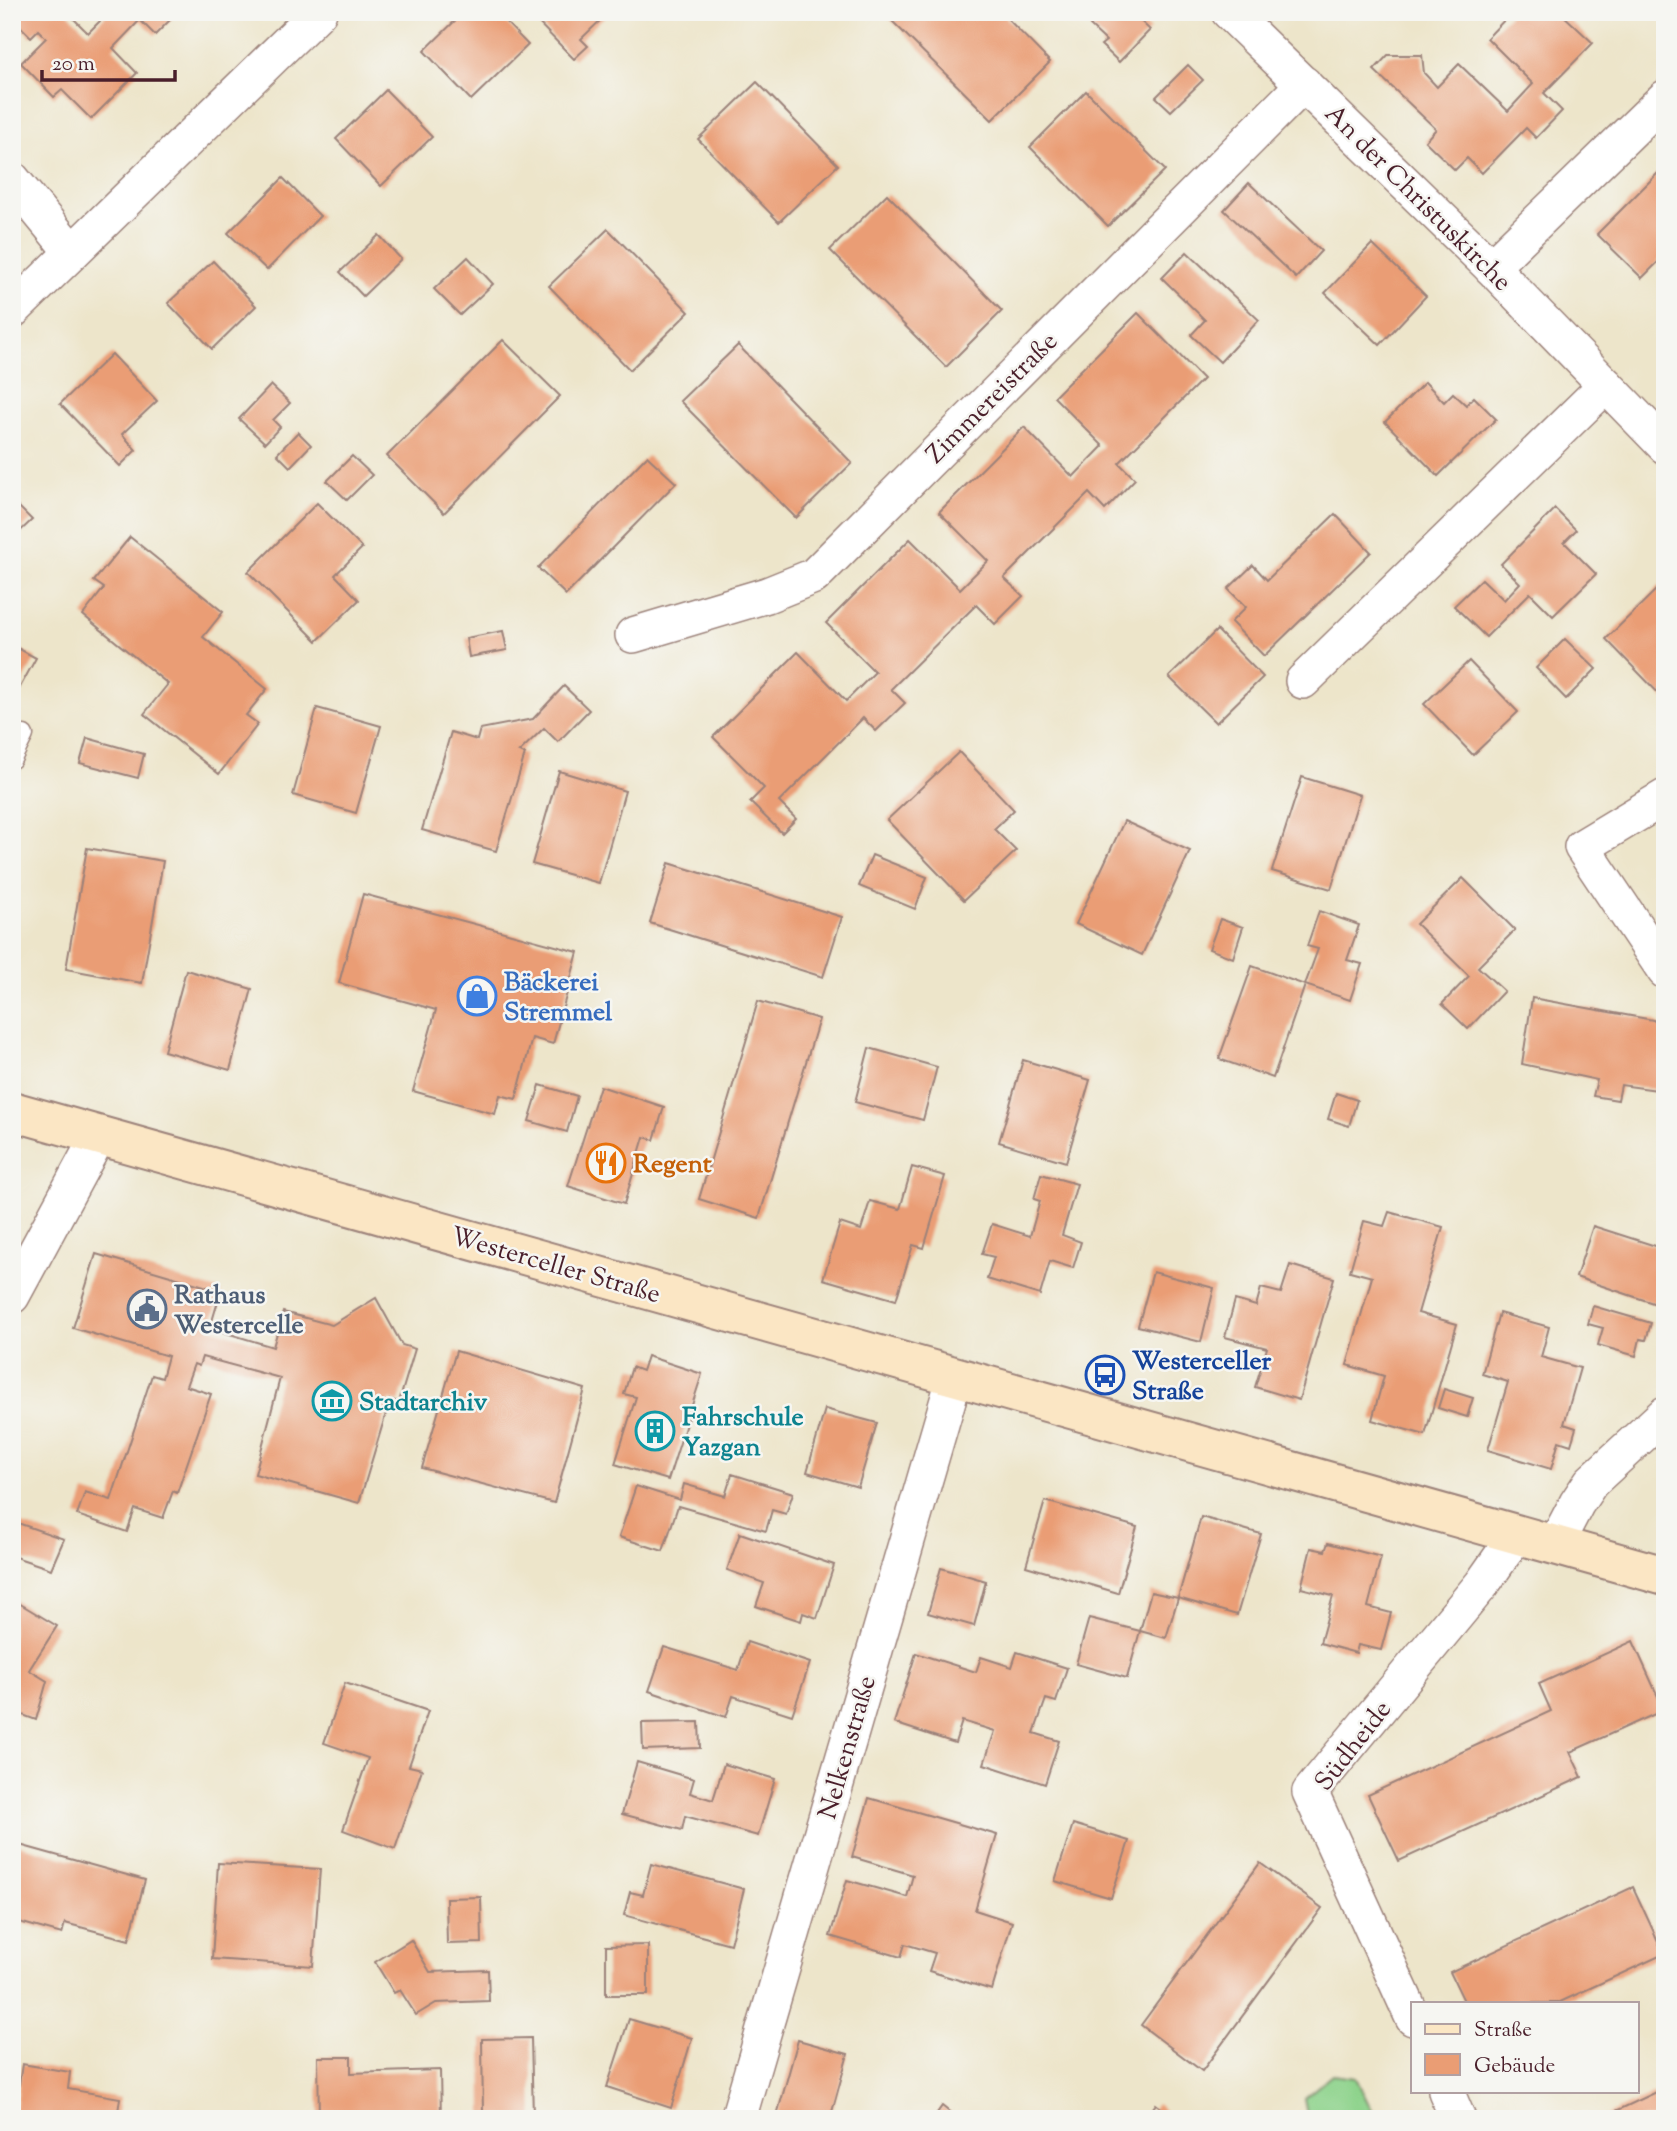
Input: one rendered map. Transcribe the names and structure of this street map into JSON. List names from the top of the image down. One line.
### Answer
{"streets":{"street":["An der Christuskirche","Zimmereistraße","Westerceller Straße","Südheide","Nelkenstraße"]},"crossings":[["An der Christuskirche","Zimmereistraße"],["Westerceller Straße","Südheide"],["Westerceller Straße","Nelkenstraße"]],"places":{"shop":["Bäckerei Stremmel"],"restaurant":["Regent"],"public building":["Rathaus Westercelle"],"bus stop":["Westerceller Straße"],"museum":["Stadtarchiv"],"building":["Fahrschule Yazgan"]},"legend":["Straße","Gebäude"],"scale_bar":"20 m"}
